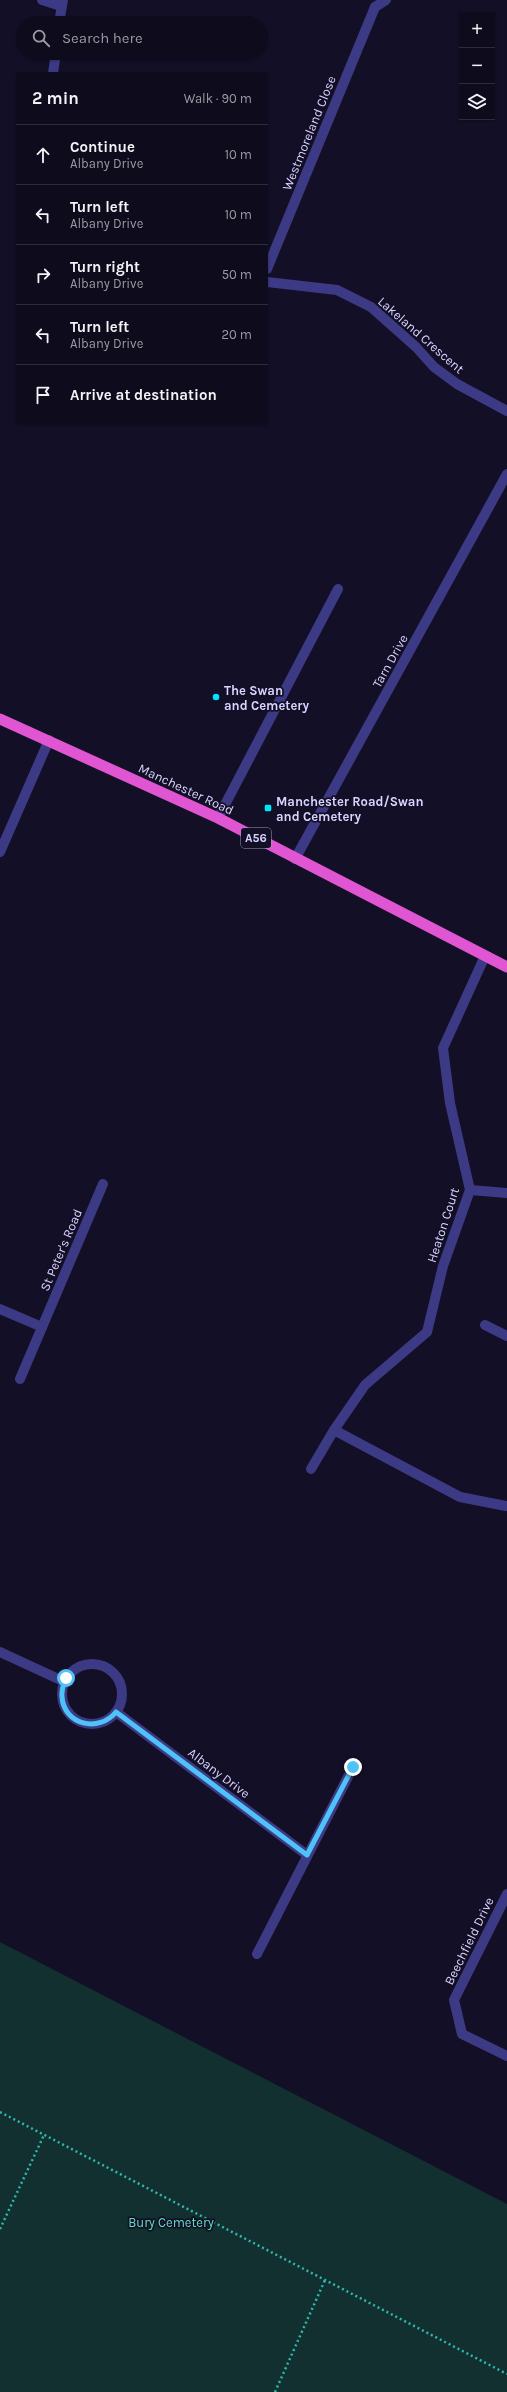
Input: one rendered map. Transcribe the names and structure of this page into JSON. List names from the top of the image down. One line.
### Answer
{"streets":{"highway":["Manchester Road","A56"],"street":["Westmoreland Close","Lakeland Crescent","Tarn Drive","Heaton Court","St Peter's Road","Albany Drive","Beechfield Drive"]},"crossings":[["Tarn Drive","Manchester Road"],["Manchester Road","Heaton Court"]],"parks":["Bury Cemetery"],"places":{"other":["The Swan and Cemetery"],"transit":["Manchester Road/Swan and Cemetery"]},"page":{"map_buttons":["+","−"],"search":"Search here","heading":["2 min","Walk · 90 m"],"list":[["Continue","Albany Drive","10 m"],["Turn left","Albany Drive","10 m"],["Turn right","Albany Drive","50 m"],["Turn left","Albany Drive","20 m"],"Arrive at destination"]}}
